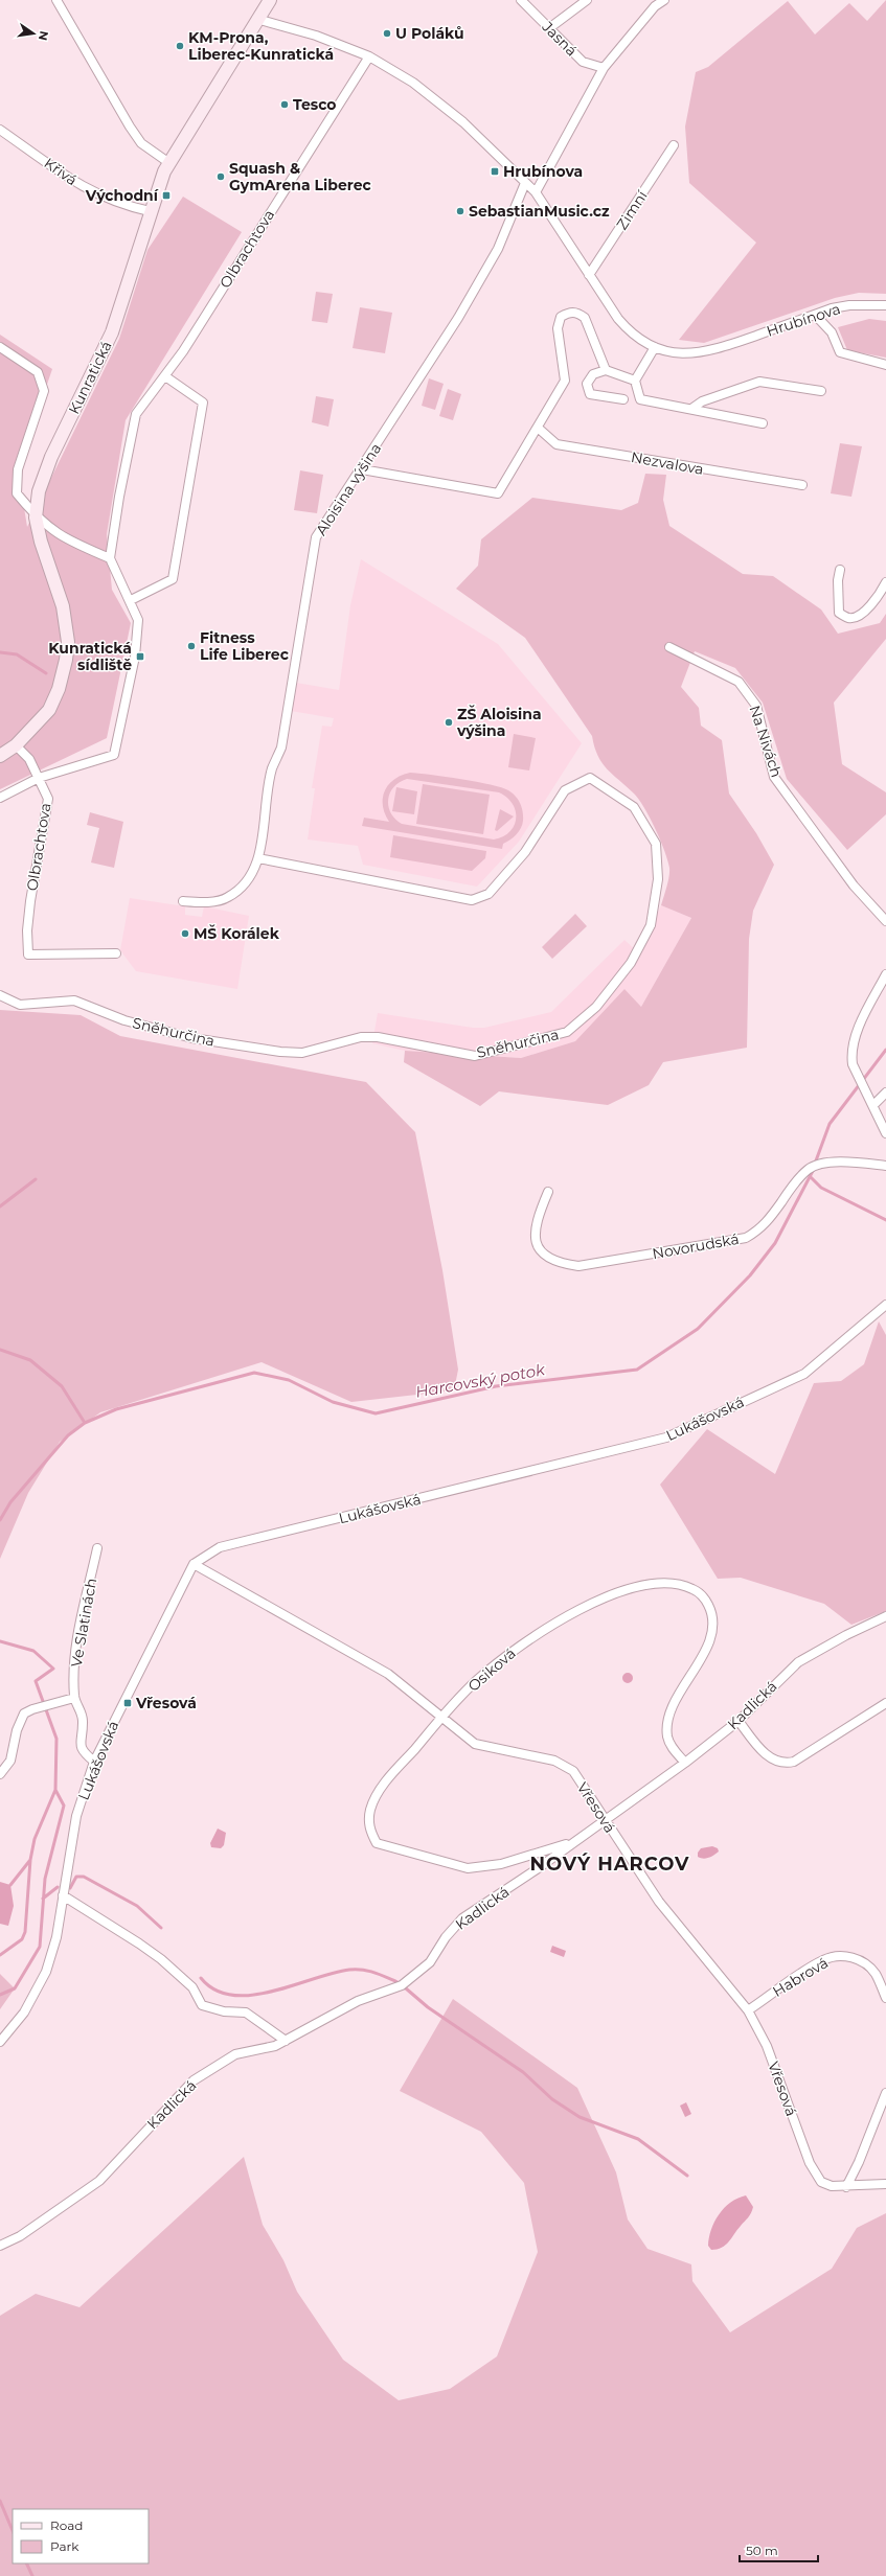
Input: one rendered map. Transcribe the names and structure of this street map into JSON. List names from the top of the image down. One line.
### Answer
{"streets":{"street":["Jasná","Křivá","Zimní","Olbrachtova","Hrubínova","Kunratická","Nezvalova","Aloisina výšina","Na Nivách","Sněhurčina","Novorudská","Lukášovská","Ve Slatinách","Osiková","Kadlická","Vřesová","Habrová"]},"crossings":[["Křivá","Kunratická"],["Zimní","Hrubínova"],["Olbrachtova","Hrubínova"],["Olbrachtova","Kunratická"],["Hrubínova","Kunratická"],["Hrubínova","Aloisina výšina"],["Aloisina výšina","Sněhurčina"],["Lukášovská","Ve Slatinách"],["Lukášovská","Vřesová"],["Osiková","Kadlická"],["Osiková","Vřesová"],["Kadlická","Vřesová"],["Vřesová","Habrová"]],"districts":["NOVÝ HARCOV"],"water":["Harcovský potok"],"places":{"other":["U Poláků","KM-Prona, Liberec-Kunratická","Tesco","Squash & GymArena Liberec","SebastianMusic.cz","Fitness Life Liberec","ZŠ Aloisina výšina","MŠ Korálek"],"transit":["Hrubínova","Východní","Kunratická sídliště","Vřesová"]},"legend":["Road","Park"],"scale_bar":"50 m","north":"right"}
